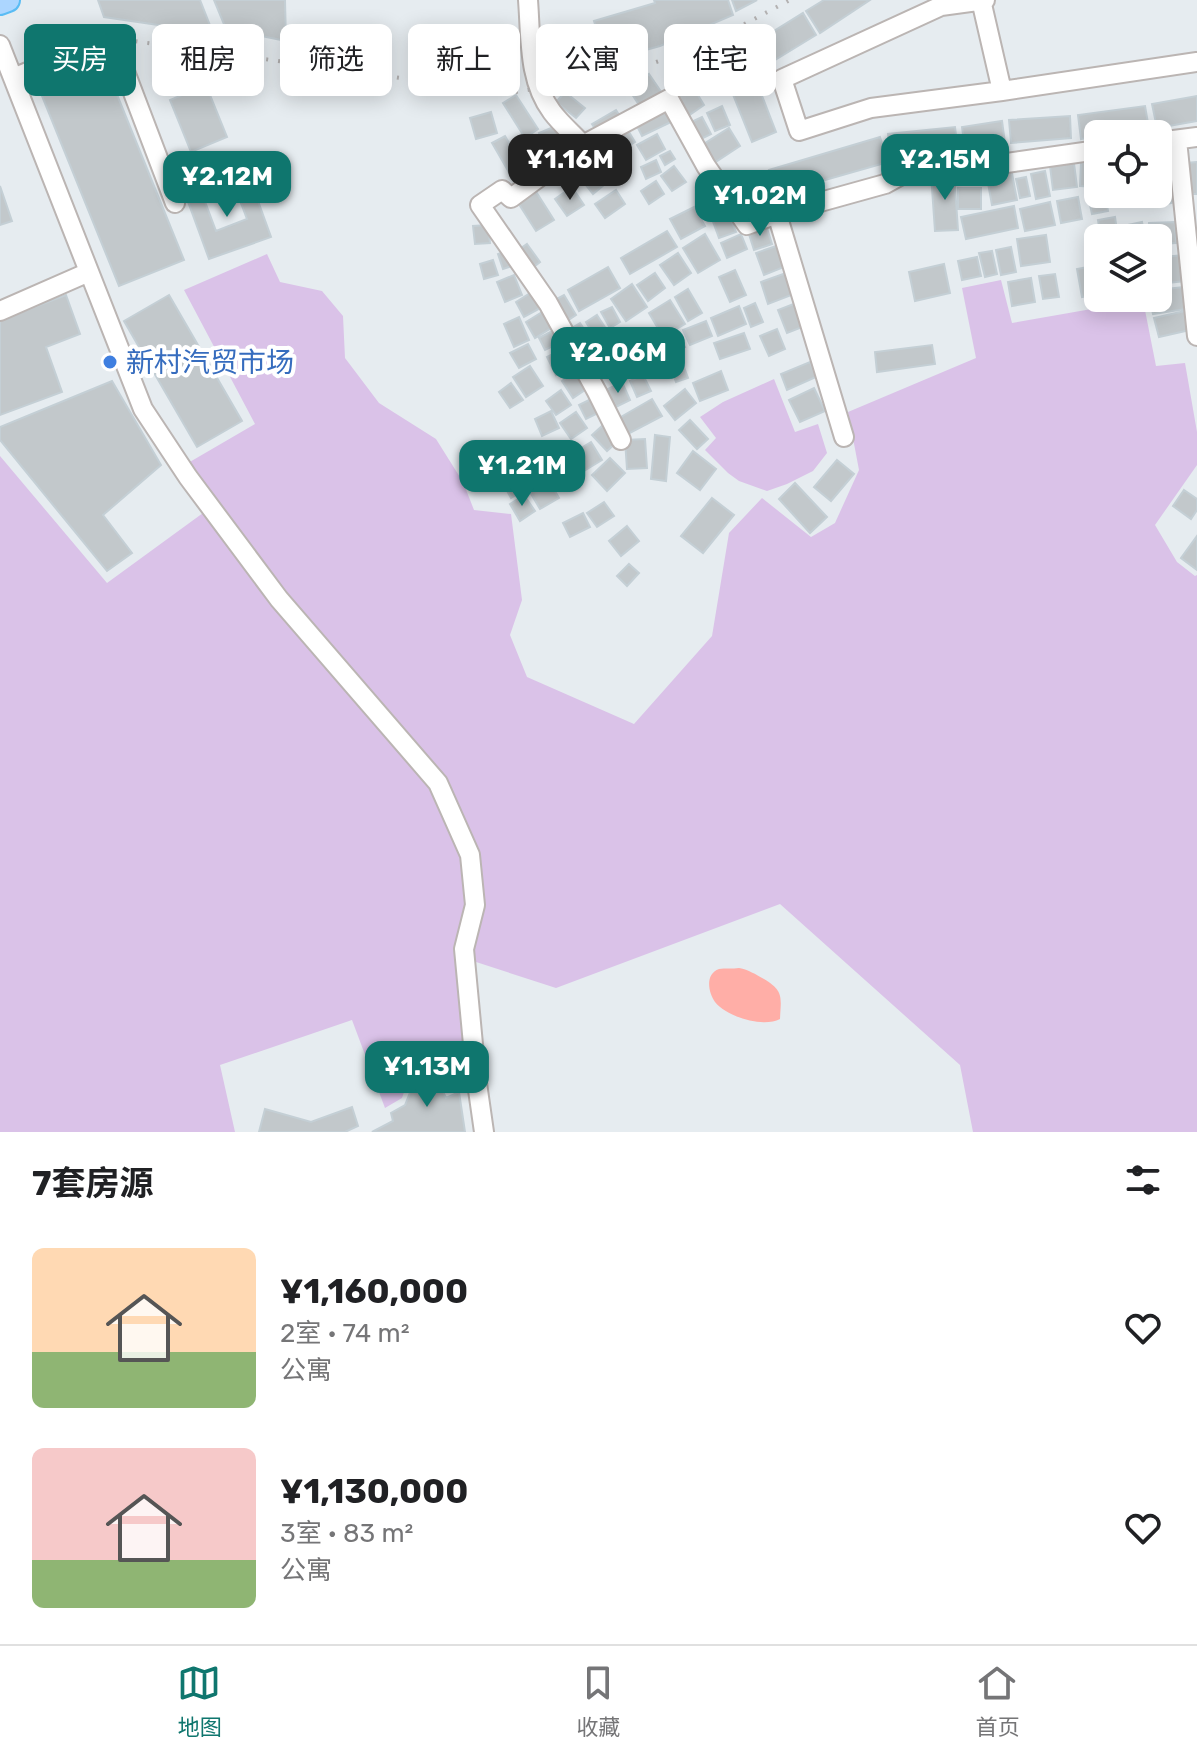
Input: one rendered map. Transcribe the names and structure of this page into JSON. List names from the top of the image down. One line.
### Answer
{"places":["新村汽贸市场"],"page":{"chip":["买房","租房","筛选","新上","公寓","住宅"],"price":["¥1.16M","¥2.15M","¥2.12M","¥1.02M","¥2.06M","¥1.21M","¥1.13M"],"heading":"7套房源","list":[{"name":"¥1,160,000","note":"2室 · 74 m² · 公寓"},{"name":"¥1,130,000","note":"3室 · 83 m² · 公寓"}],"tabs":["地图","收藏","首页"]}}
